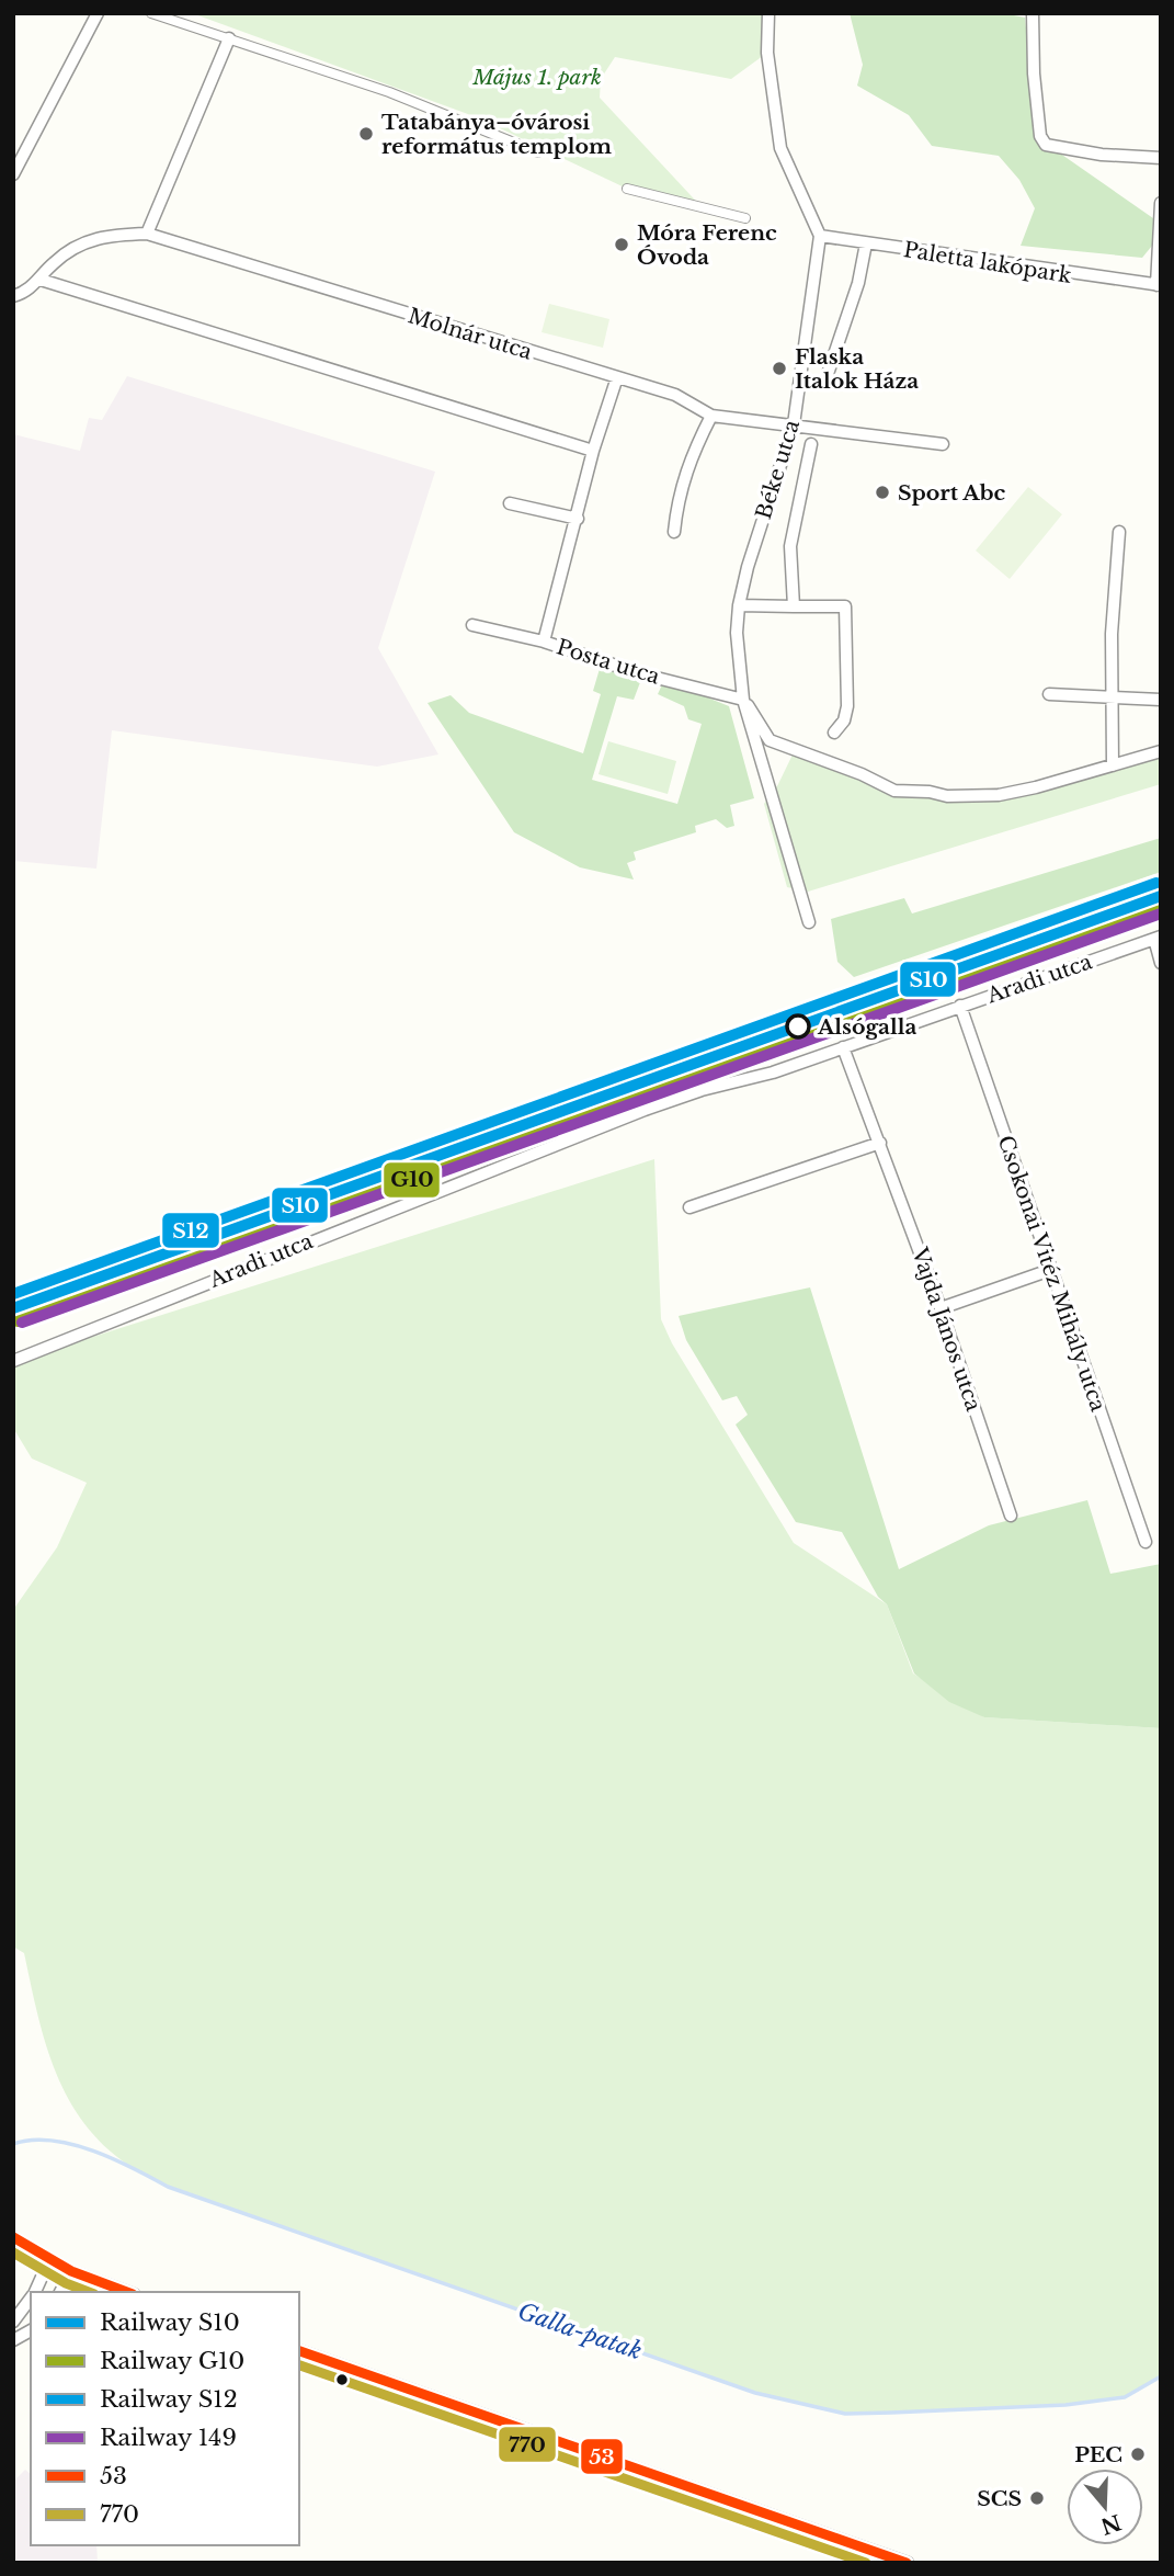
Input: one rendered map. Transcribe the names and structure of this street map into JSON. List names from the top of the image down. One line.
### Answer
{"streets":{"street":["Paletta lakópark","Molnár utca","Béke utca","Posta utca","Aradi utca","Csokonai Vitéz Mihály utca","Vajda János utca"]},"crossings":[["Paletta lakópark","Béke utca"],["Molnár utca","Béke utca"],["Béke utca","Posta utca"],["Aradi utca","Csokonai Vitéz Mihály utca"],["Aradi utca","Vajda János utca"]],"water":["Galla-patak"],"parks":["Május 1. park"],"places":["Tatabánya–óvárosi református templom","Móra Ferenc Óvoda","Flaska Italok Háza","Sport Abc","Alsógalla","PEC","SCS"],"lines":["rail line S12","rail line S10","rail line G10","rail line 149","transit line 53","transit line 770"],"legend":["Railway S10","Railway G10","Railway S12","Railway 149","53","770"],"north":"bottom"}
